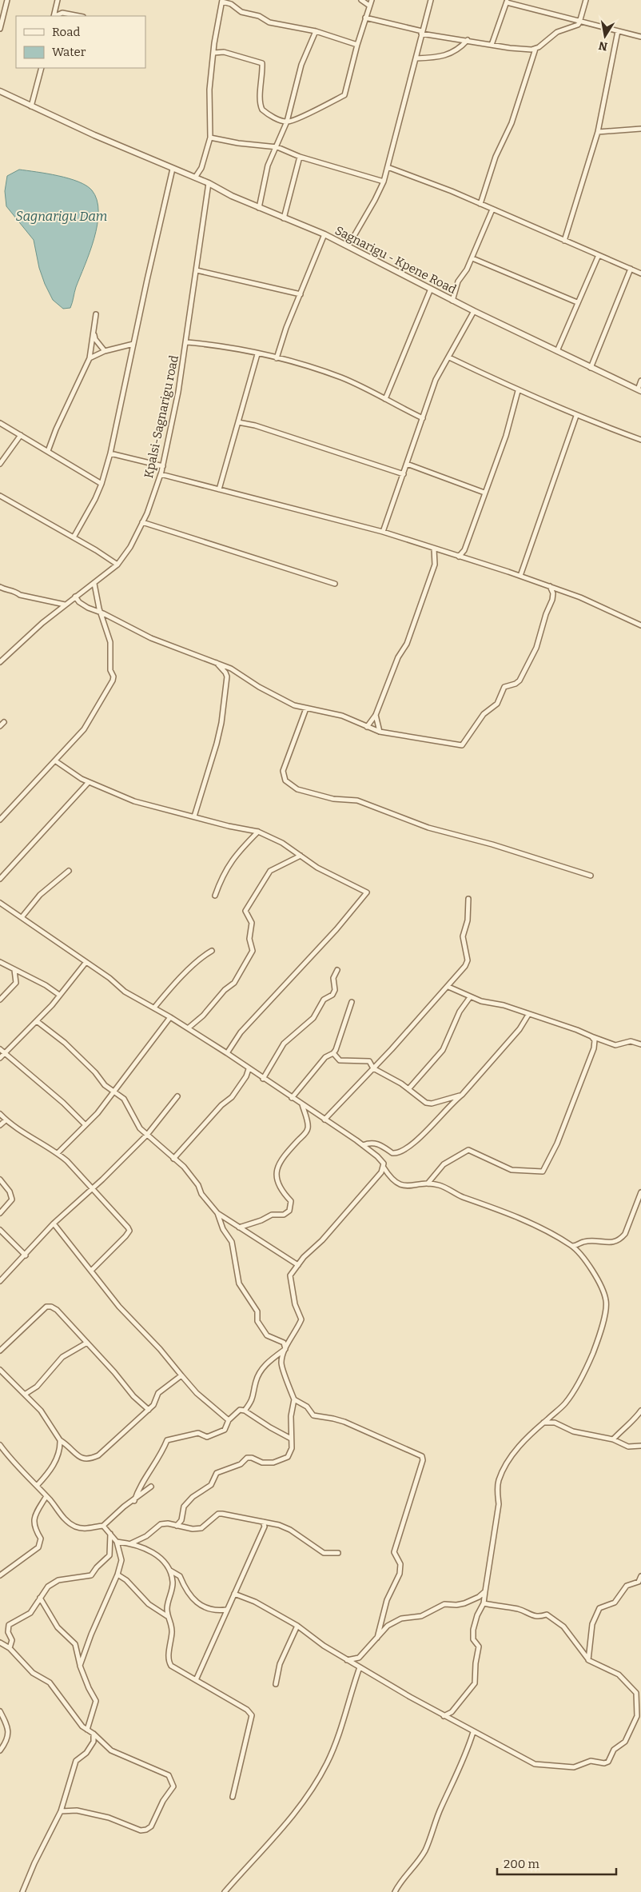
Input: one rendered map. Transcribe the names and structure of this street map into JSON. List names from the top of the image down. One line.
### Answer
{"streets":{"street":["Sagnarigu - Kpene Road","Kpalsi-Sagnarigu road"]},"crossings":[["Sagnarigu - Kpene Road","Kpalsi-Sagnarigu road"]],"water":["Sagnarigu Dam"],"legend":["Road","Water"],"scale_bar":"200 m","north":"bottom"}
